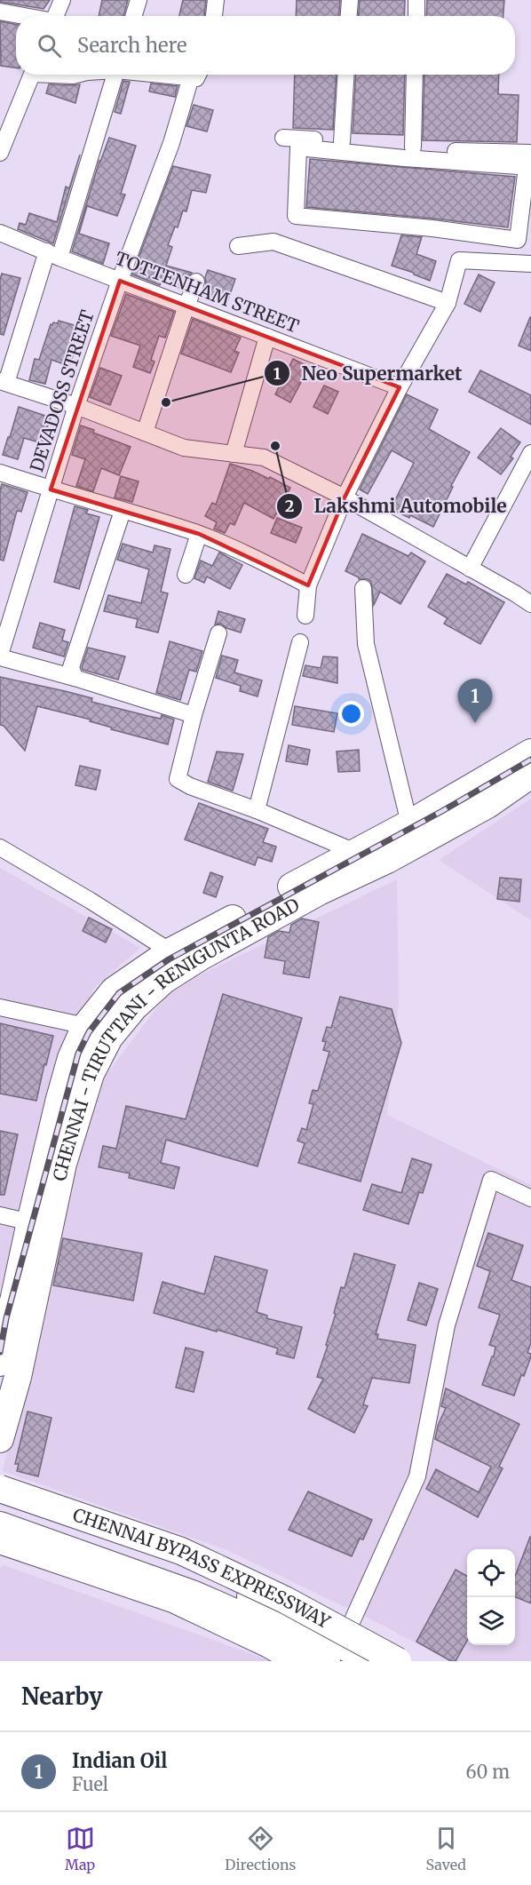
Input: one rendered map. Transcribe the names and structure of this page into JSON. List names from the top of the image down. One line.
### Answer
{"streets":{"highway":["CHENNAI - TIRUTTANI - RENIGUNTA ROAD","CHENNAI BYPASS EXPRESSWAY"],"street":["TOTTENHAM STREET","DEVADOSS STREET"]},"crossings":[["TOTTENHAM STREET","DEVADOSS STREET"]],"places":["Neo Supermarket","Lakshmi Automobile"],"page":{"search":"Search here","pins":"1","heading":"Nearby","list":[{"mark":"1","name":"Indian Oil","note":"Fuel","value":"60 m"}],"nav":["Map","Directions","Saved"]}}
